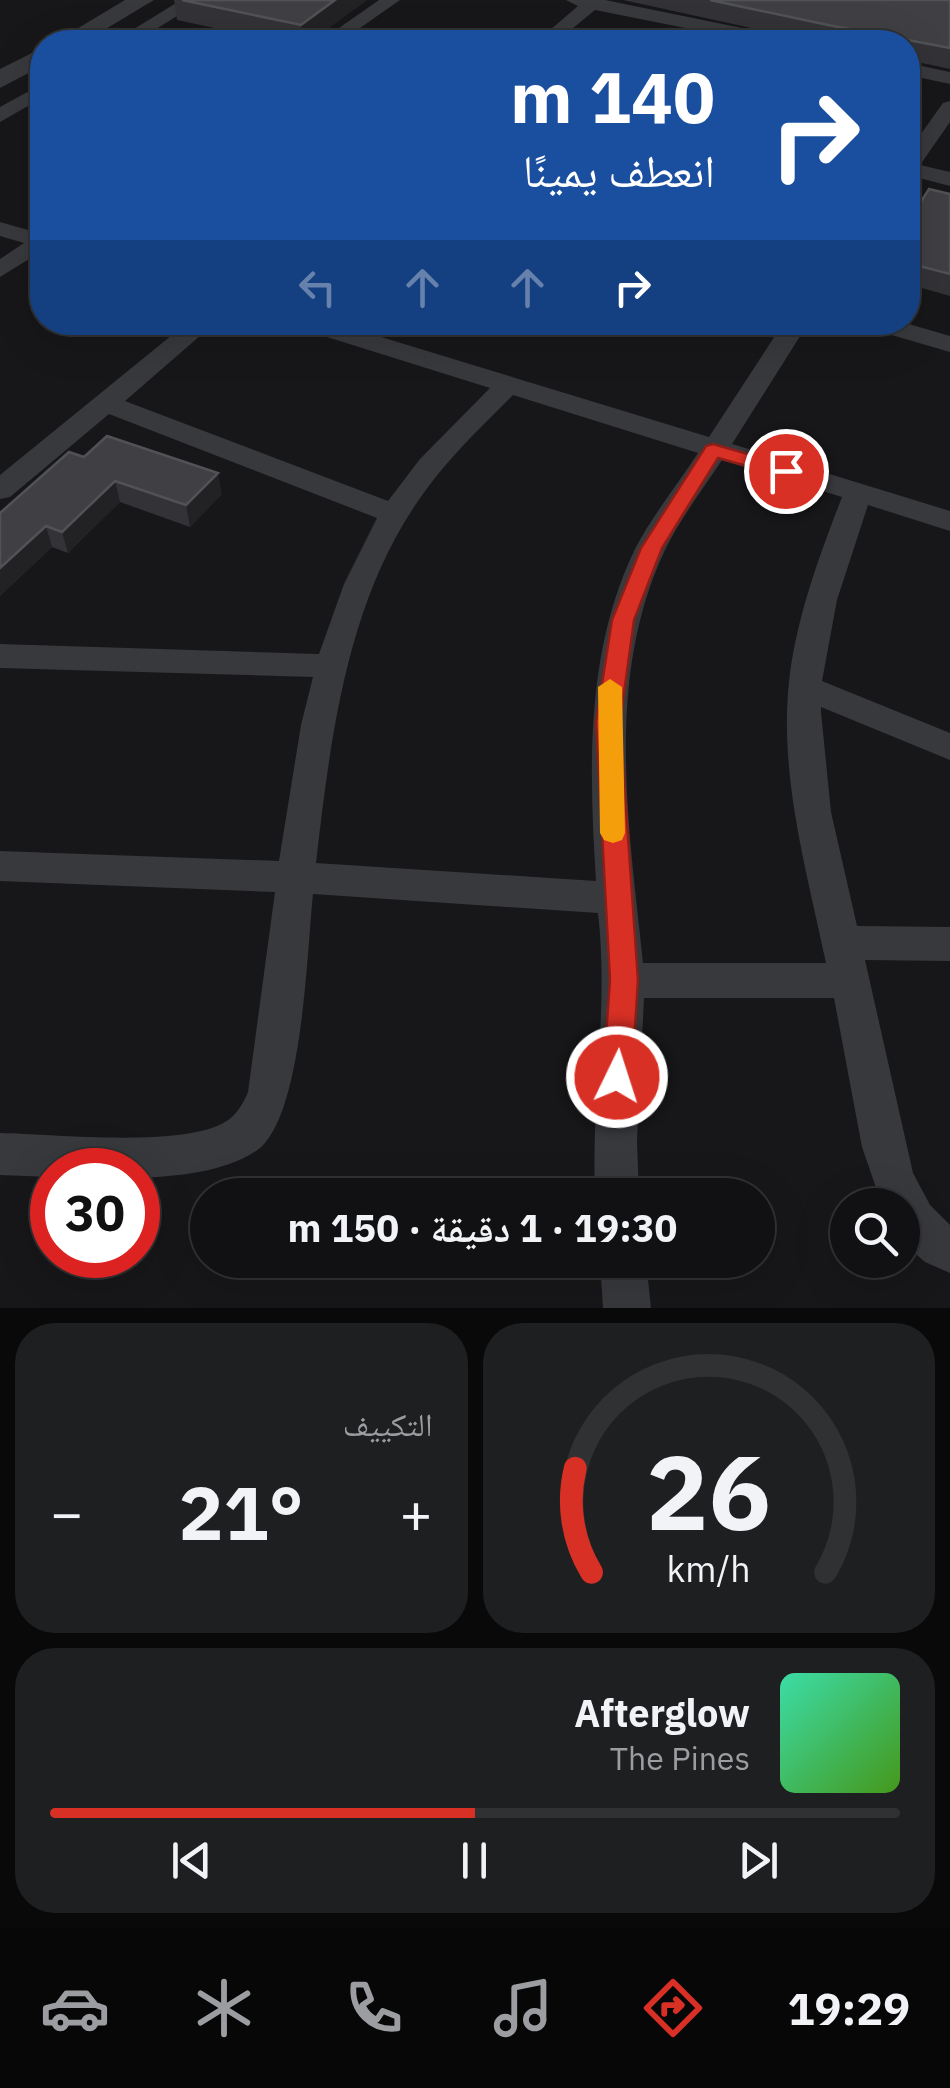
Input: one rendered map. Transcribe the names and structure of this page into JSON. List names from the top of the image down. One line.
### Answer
{"page":{"turn":["140 m","انعطف يمينًا"],"limit":"30","trip":"19:30 · 1 دقيقة · 150 m","tile":"التكييف","heat":["−","21°","+"],"song":["Afterglow","The Pines"],"tabs":"19:29","gauge":["26","km/h"]}}
